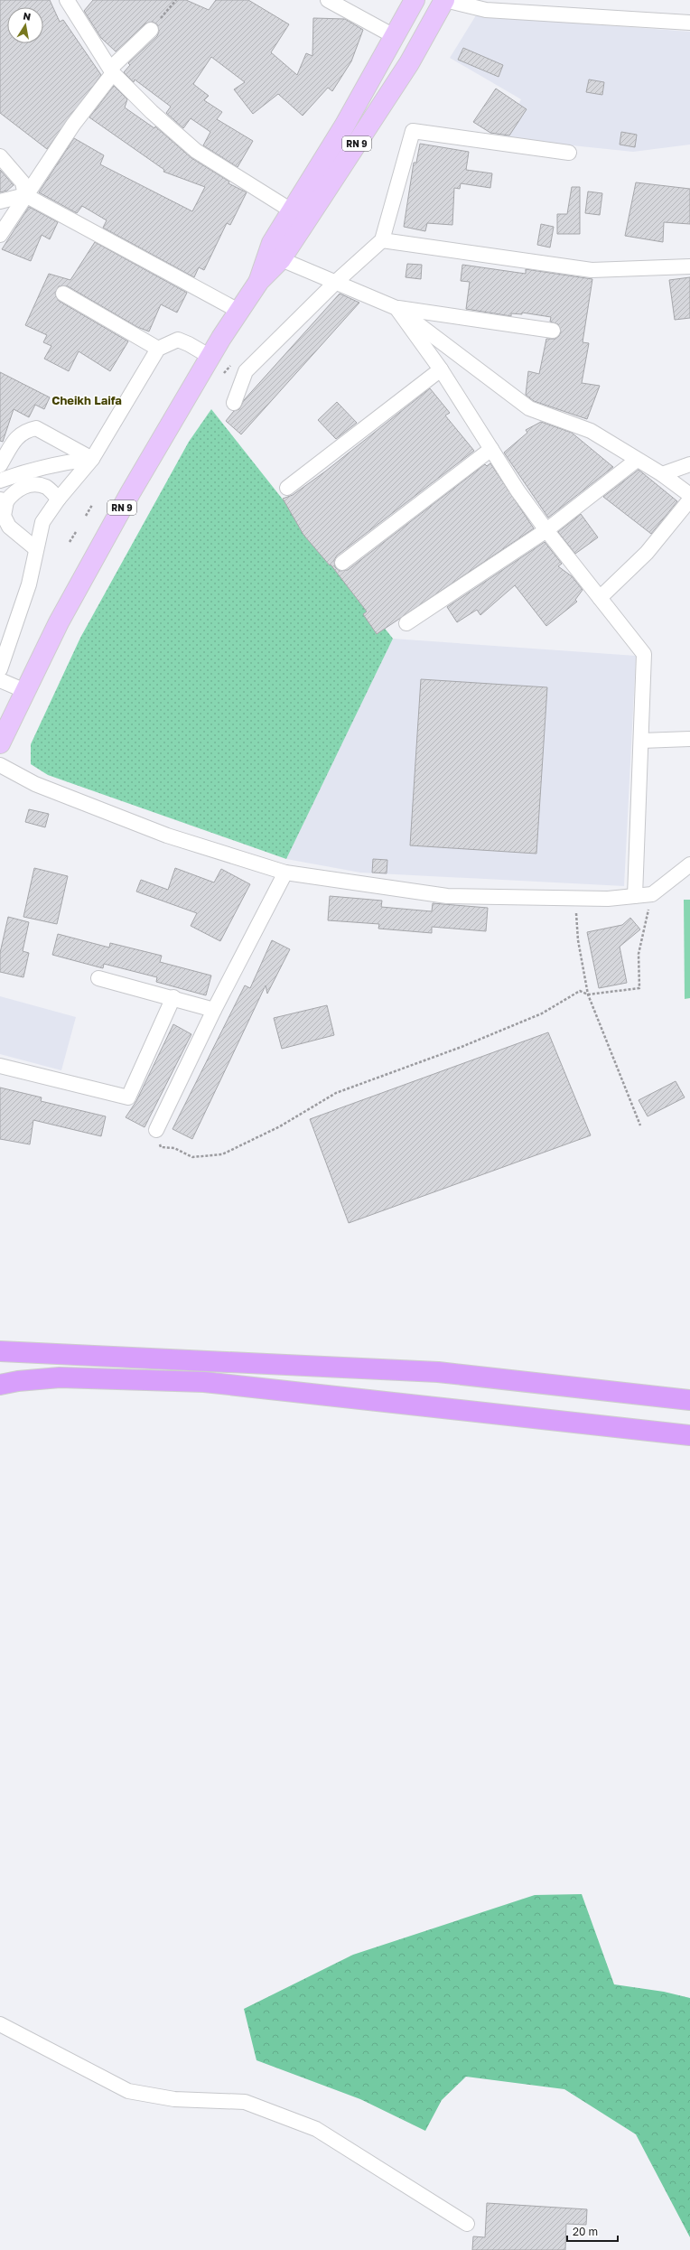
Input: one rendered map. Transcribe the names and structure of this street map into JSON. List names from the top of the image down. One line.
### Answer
{"streets":{"main road":["RN 9"]},"districts":["Cheikh Laifa"],"scale_bar":"20 m","north":"top"}
